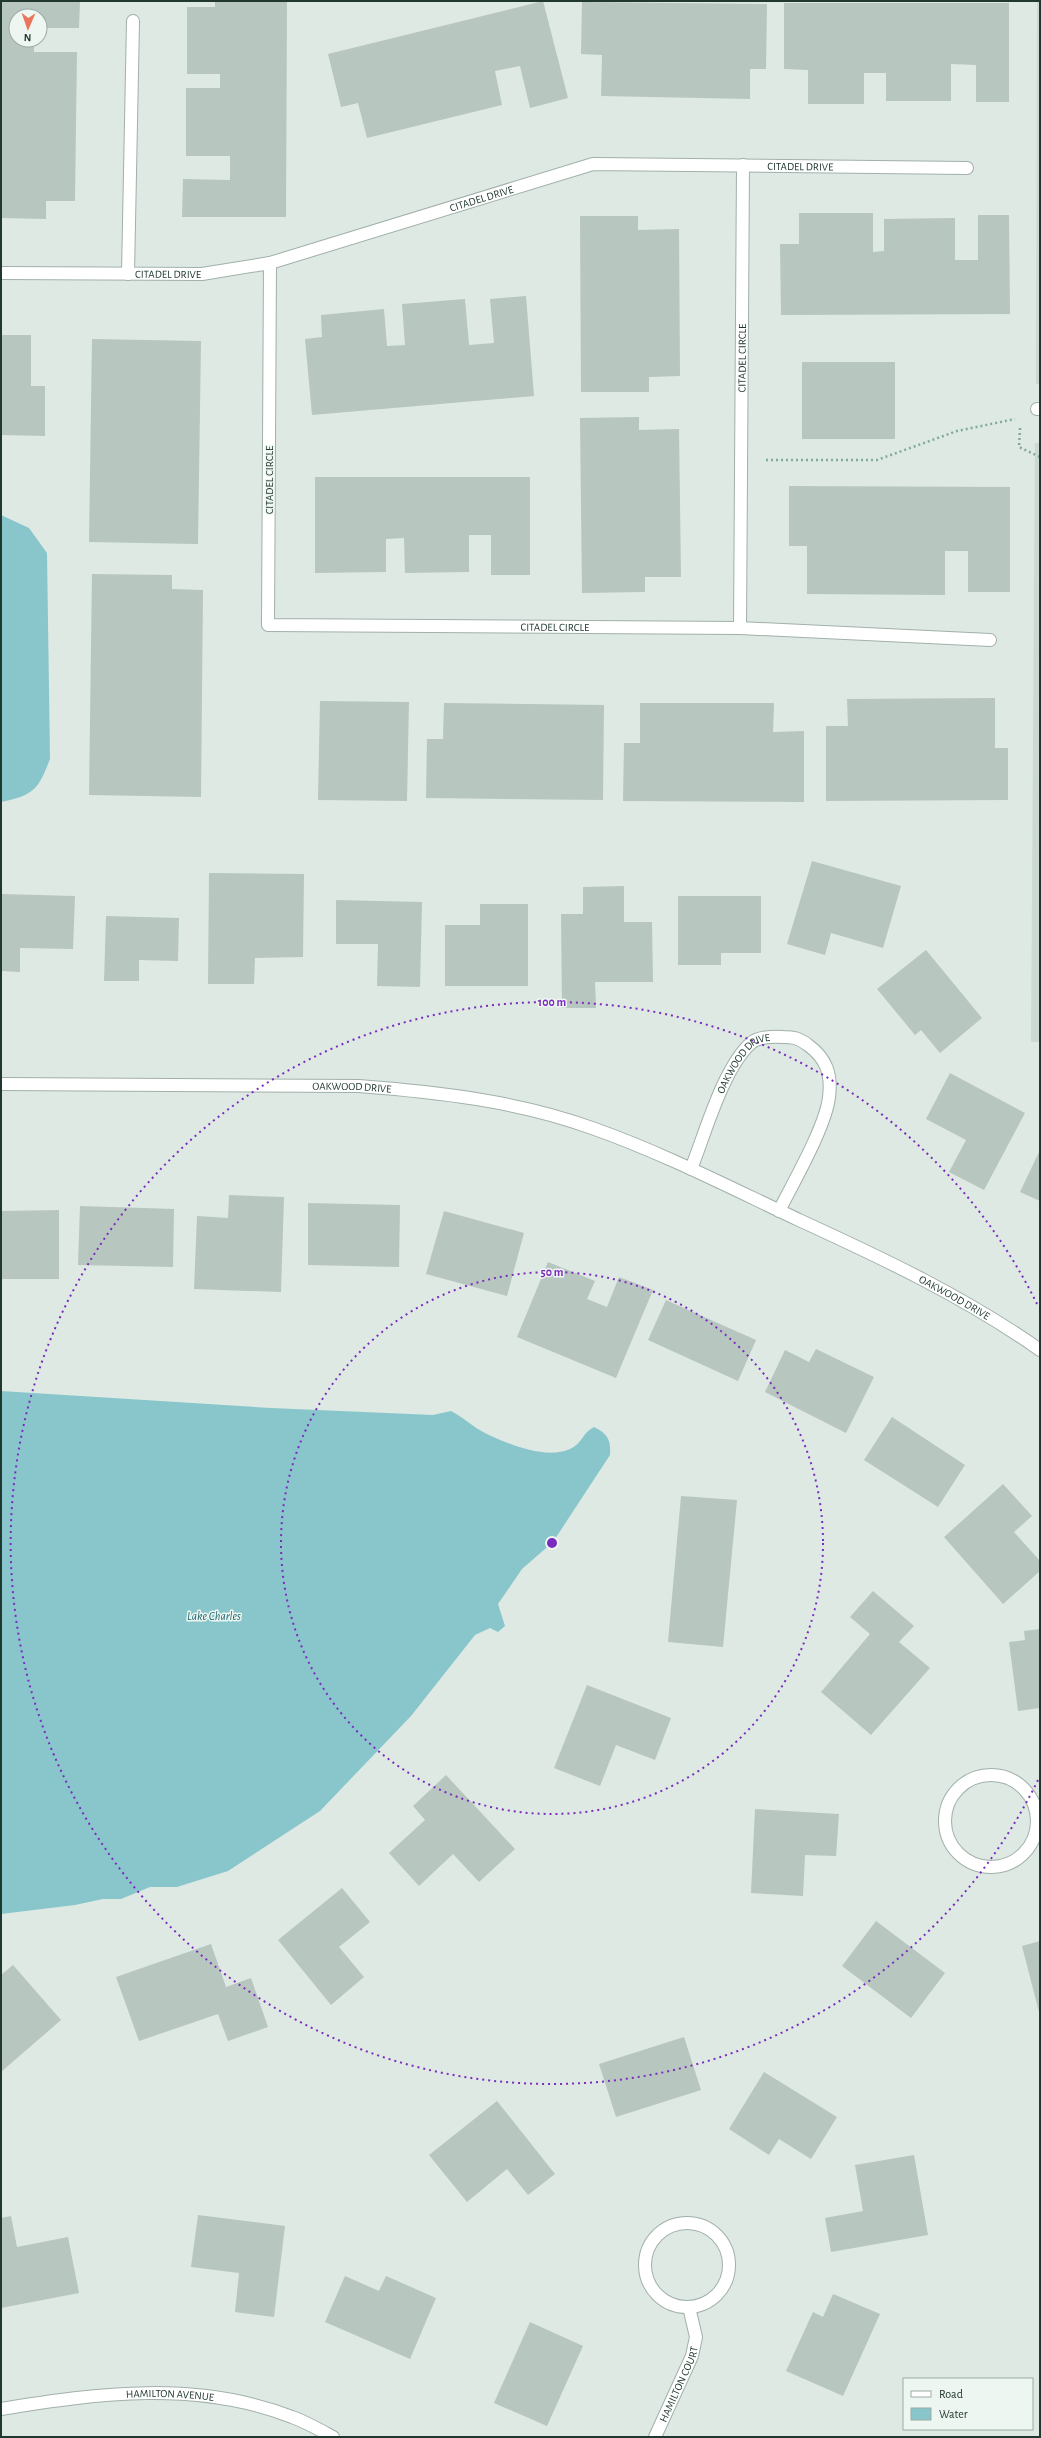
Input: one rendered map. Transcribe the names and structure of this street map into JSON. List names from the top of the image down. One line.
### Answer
{"streets":{"street":["CITADEL DRIVE","CITADEL CIRCLE","OAKWOOD DRIVE","HAMILTON COURT","HAMILTON AVENUE"]},"crossings":[["CITADEL DRIVE","CITADEL CIRCLE"]],"water":["Lake Charles"],"legend":["Road","Water"],"north":"bottom","rings":["100 m","50 m"]}
